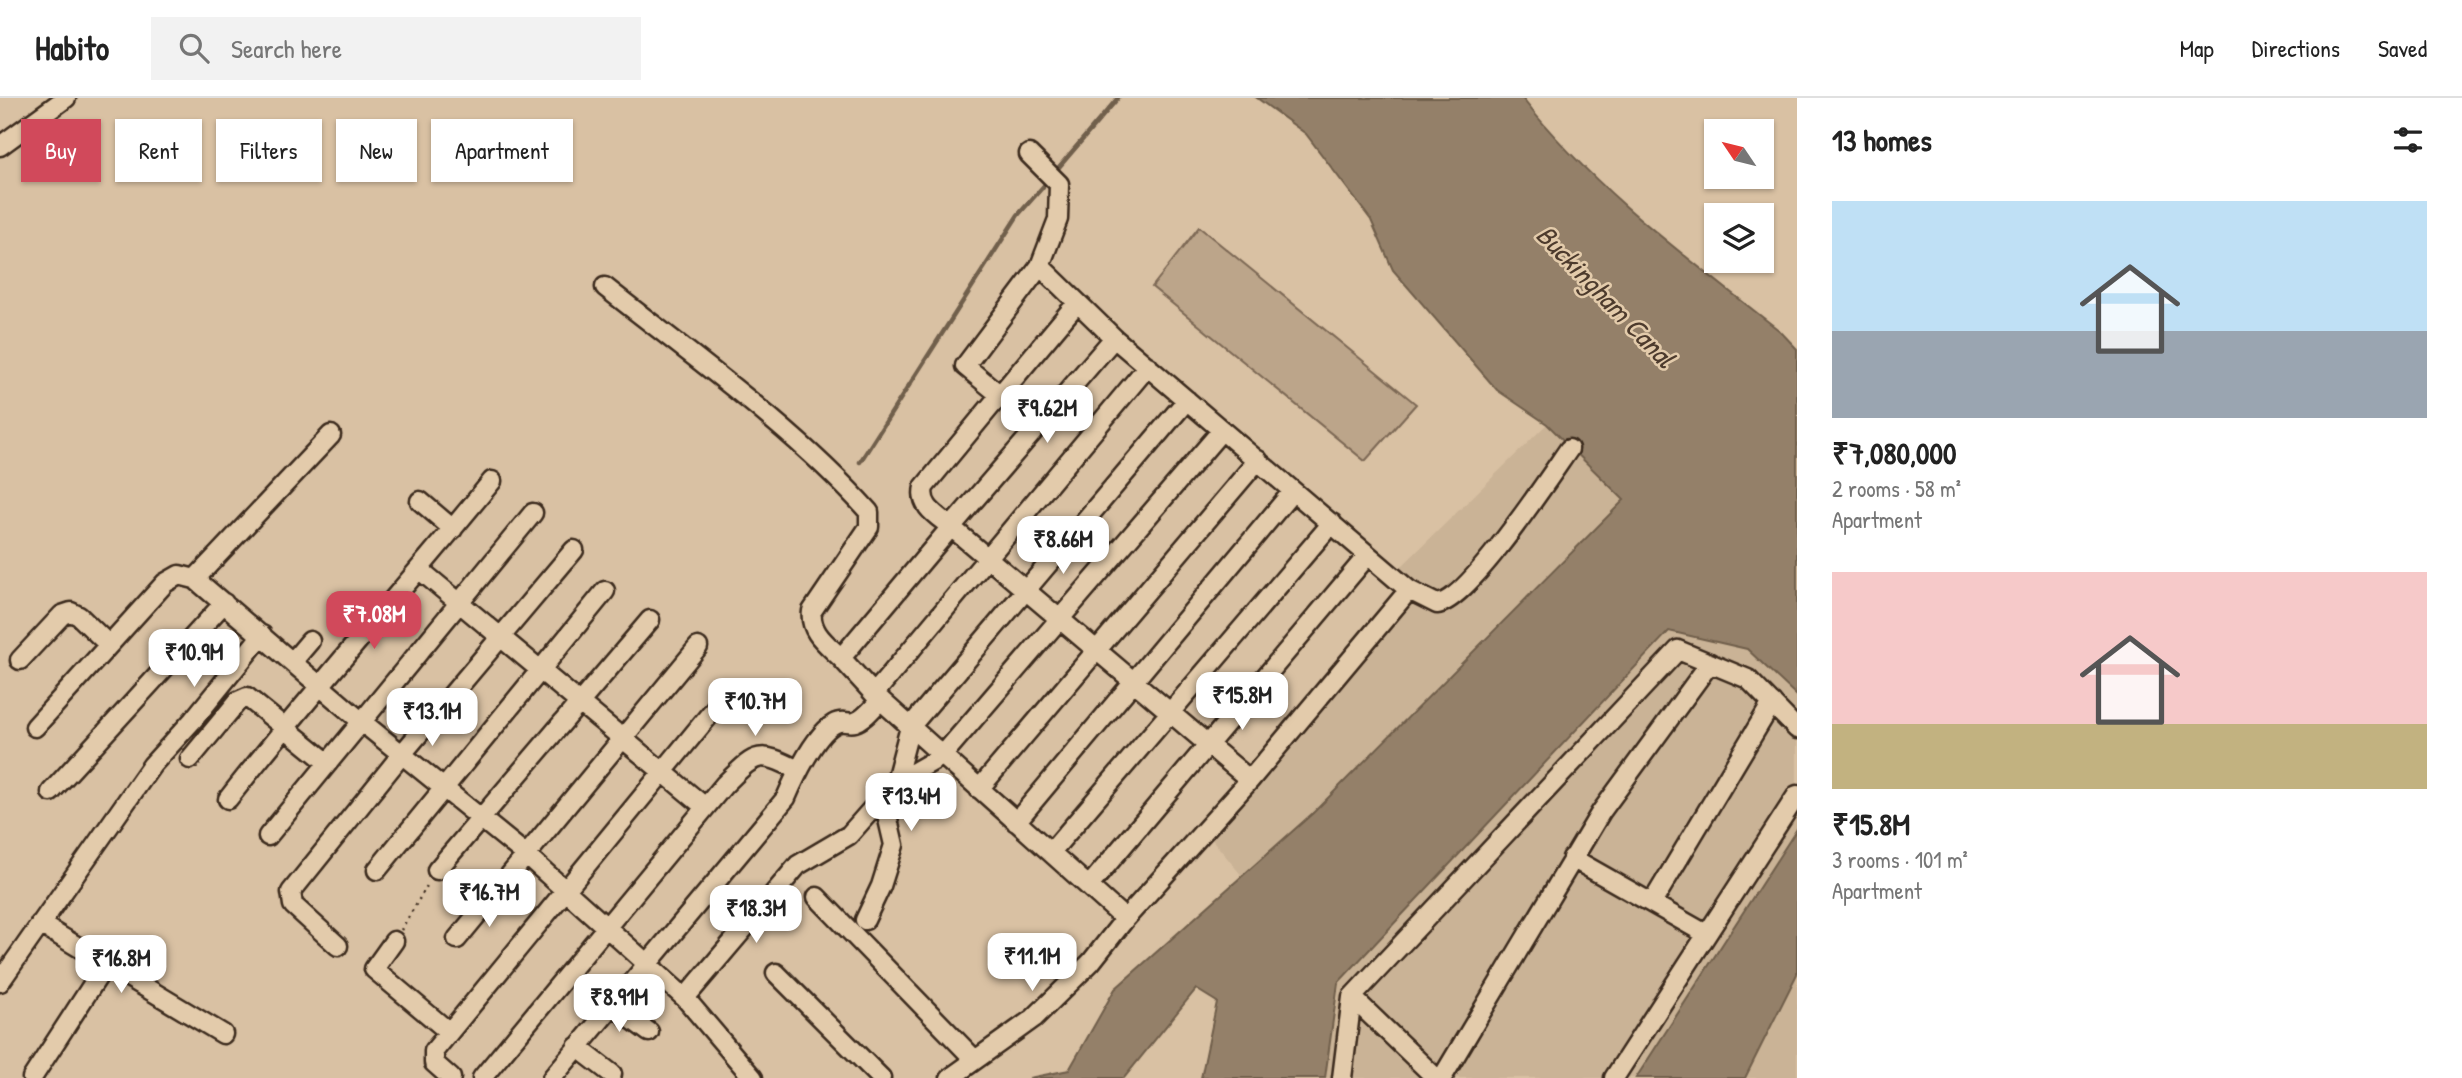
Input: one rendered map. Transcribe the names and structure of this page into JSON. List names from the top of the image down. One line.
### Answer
{"water":["Buckingham Canal"],"north":"top left","page":{"header":"Habito","search":"Search here","nav":["Map","Directions","Saved"],"heading":"13 homes","chip":["Buy","Rent","Filters","New","Apartment"],"list":[{"name":"₹7,080,000","note":"2 rooms · 58 m² · Apartment"},{"name":"₹15.8M","note":"3 rooms · 101 m² · Apartment"}],"price":["₹9.62M","₹8.66M","₹7.08M","₹10.9M","₹15.8M","₹10.7M","₹13.1M","₹13.4M","₹16.7M","₹18.3M","₹11.1M","₹16.8M","₹8.91M"]}}
